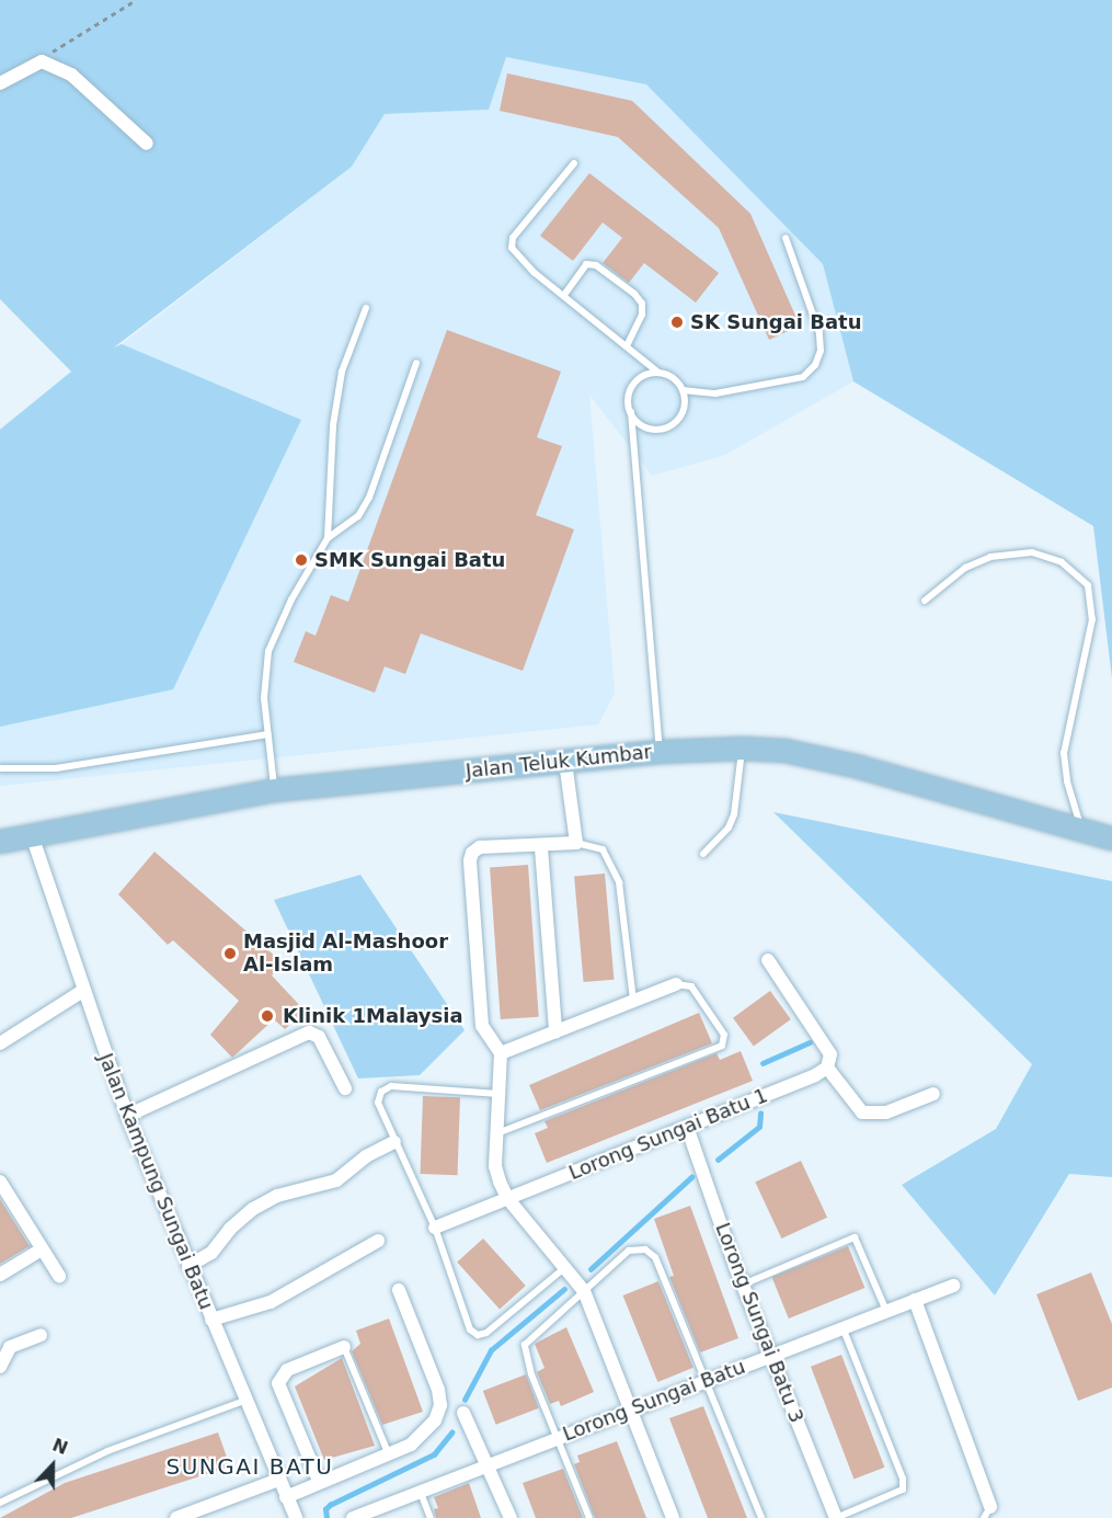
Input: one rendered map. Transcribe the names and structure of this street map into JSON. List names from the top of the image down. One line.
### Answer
{"streets":{"main road":["Jalan Teluk Kumbar"],"street":["Lorong Sungai Batu 1","Jalan Kampung Sungai Batu","Lorong Sungai Batu 3","Lorong Sungai Batu"]},"crossings":[["Jalan Teluk Kumbar","Jalan Kampung Sungai Batu"],["Lorong Sungai Batu 1","Lorong Sungai Batu 3"],["Lorong Sungai Batu 3","Lorong Sungai Batu"]],"districts":["SUNGAI BATU"],"places":["SK Sungai Batu","SMK Sungai Batu","Masjid Al-Mashoor Al-Islam","Klinik 1Malaysia"],"north":"top"}
